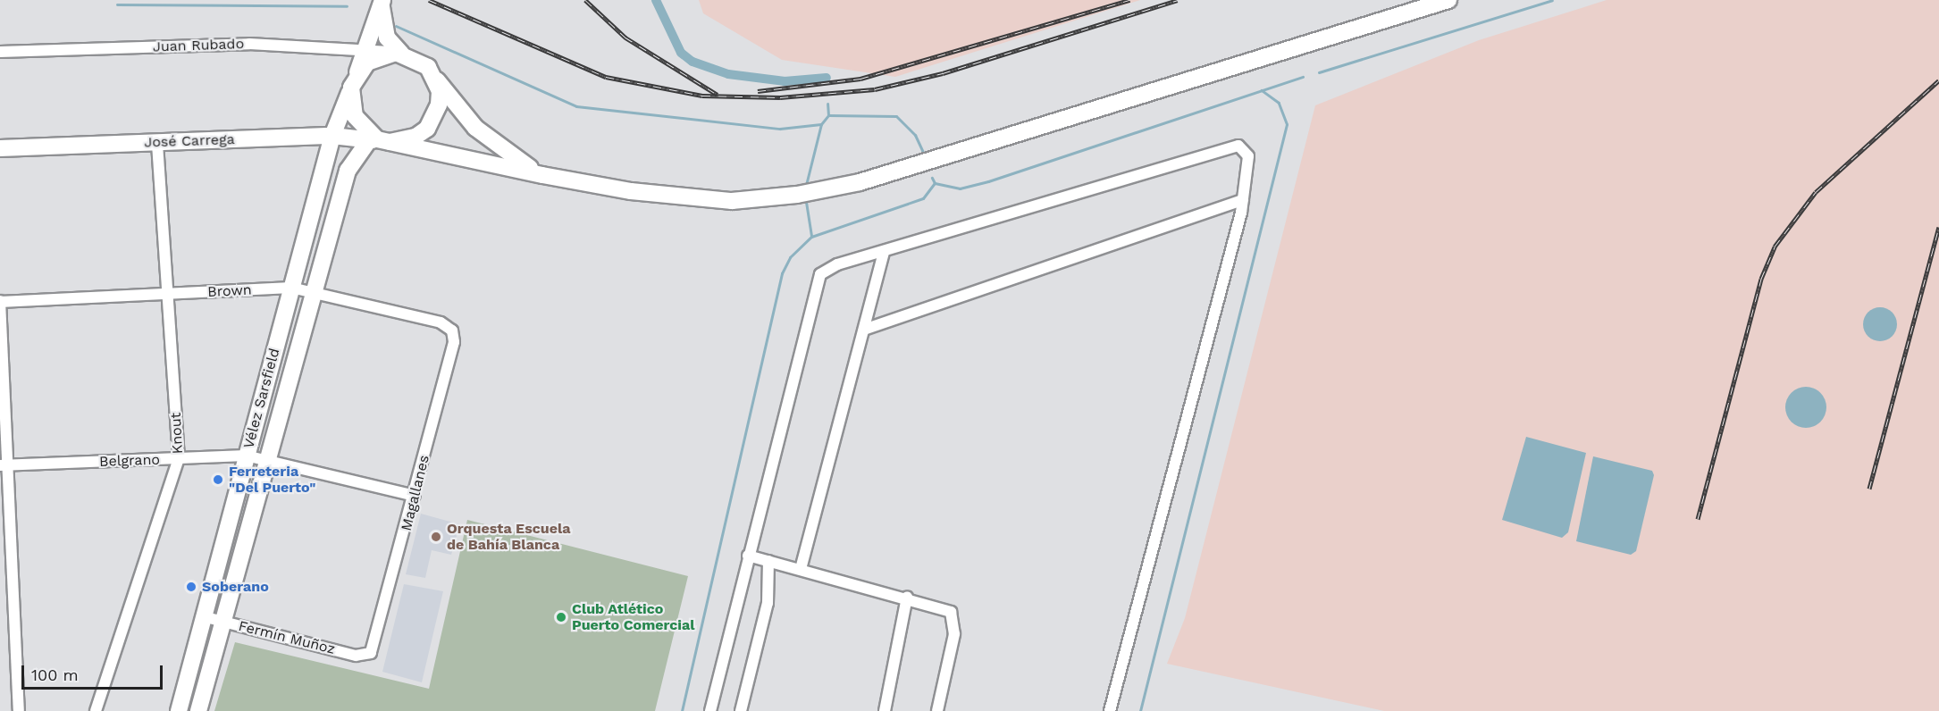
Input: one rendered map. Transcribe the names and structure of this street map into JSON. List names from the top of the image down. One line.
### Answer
{"streets":{"main road":["José Carrega","Vélez Sarsfield"],"street":["Juan Rubado","Brown","Knout","Belgrano","Magallanes","Fermín Muñoz"]},"crossings":[["Juan Rubado","José Carrega"],["Juan Rubado","Vélez Sarsfield"],["José Carrega","Vélez Sarsfield"],["José Carrega","Knout"],["Brown","Vélez Sarsfield"],["Brown","Knout"],["Brown","Magallanes"],["Vélez Sarsfield","Belgrano"],["Vélez Sarsfield","Fermín Muñoz"],["Knout","Belgrano"],["Belgrano","Magallanes"],["Magallanes","Fermín Muñoz"]],"places":["Ferreteria \"Del Puerto\"","Orquesta Escuela de Bahía Blanca","Soberano","Club Atlético Puerto Comercial"],"scale_bar":"100 m"}
